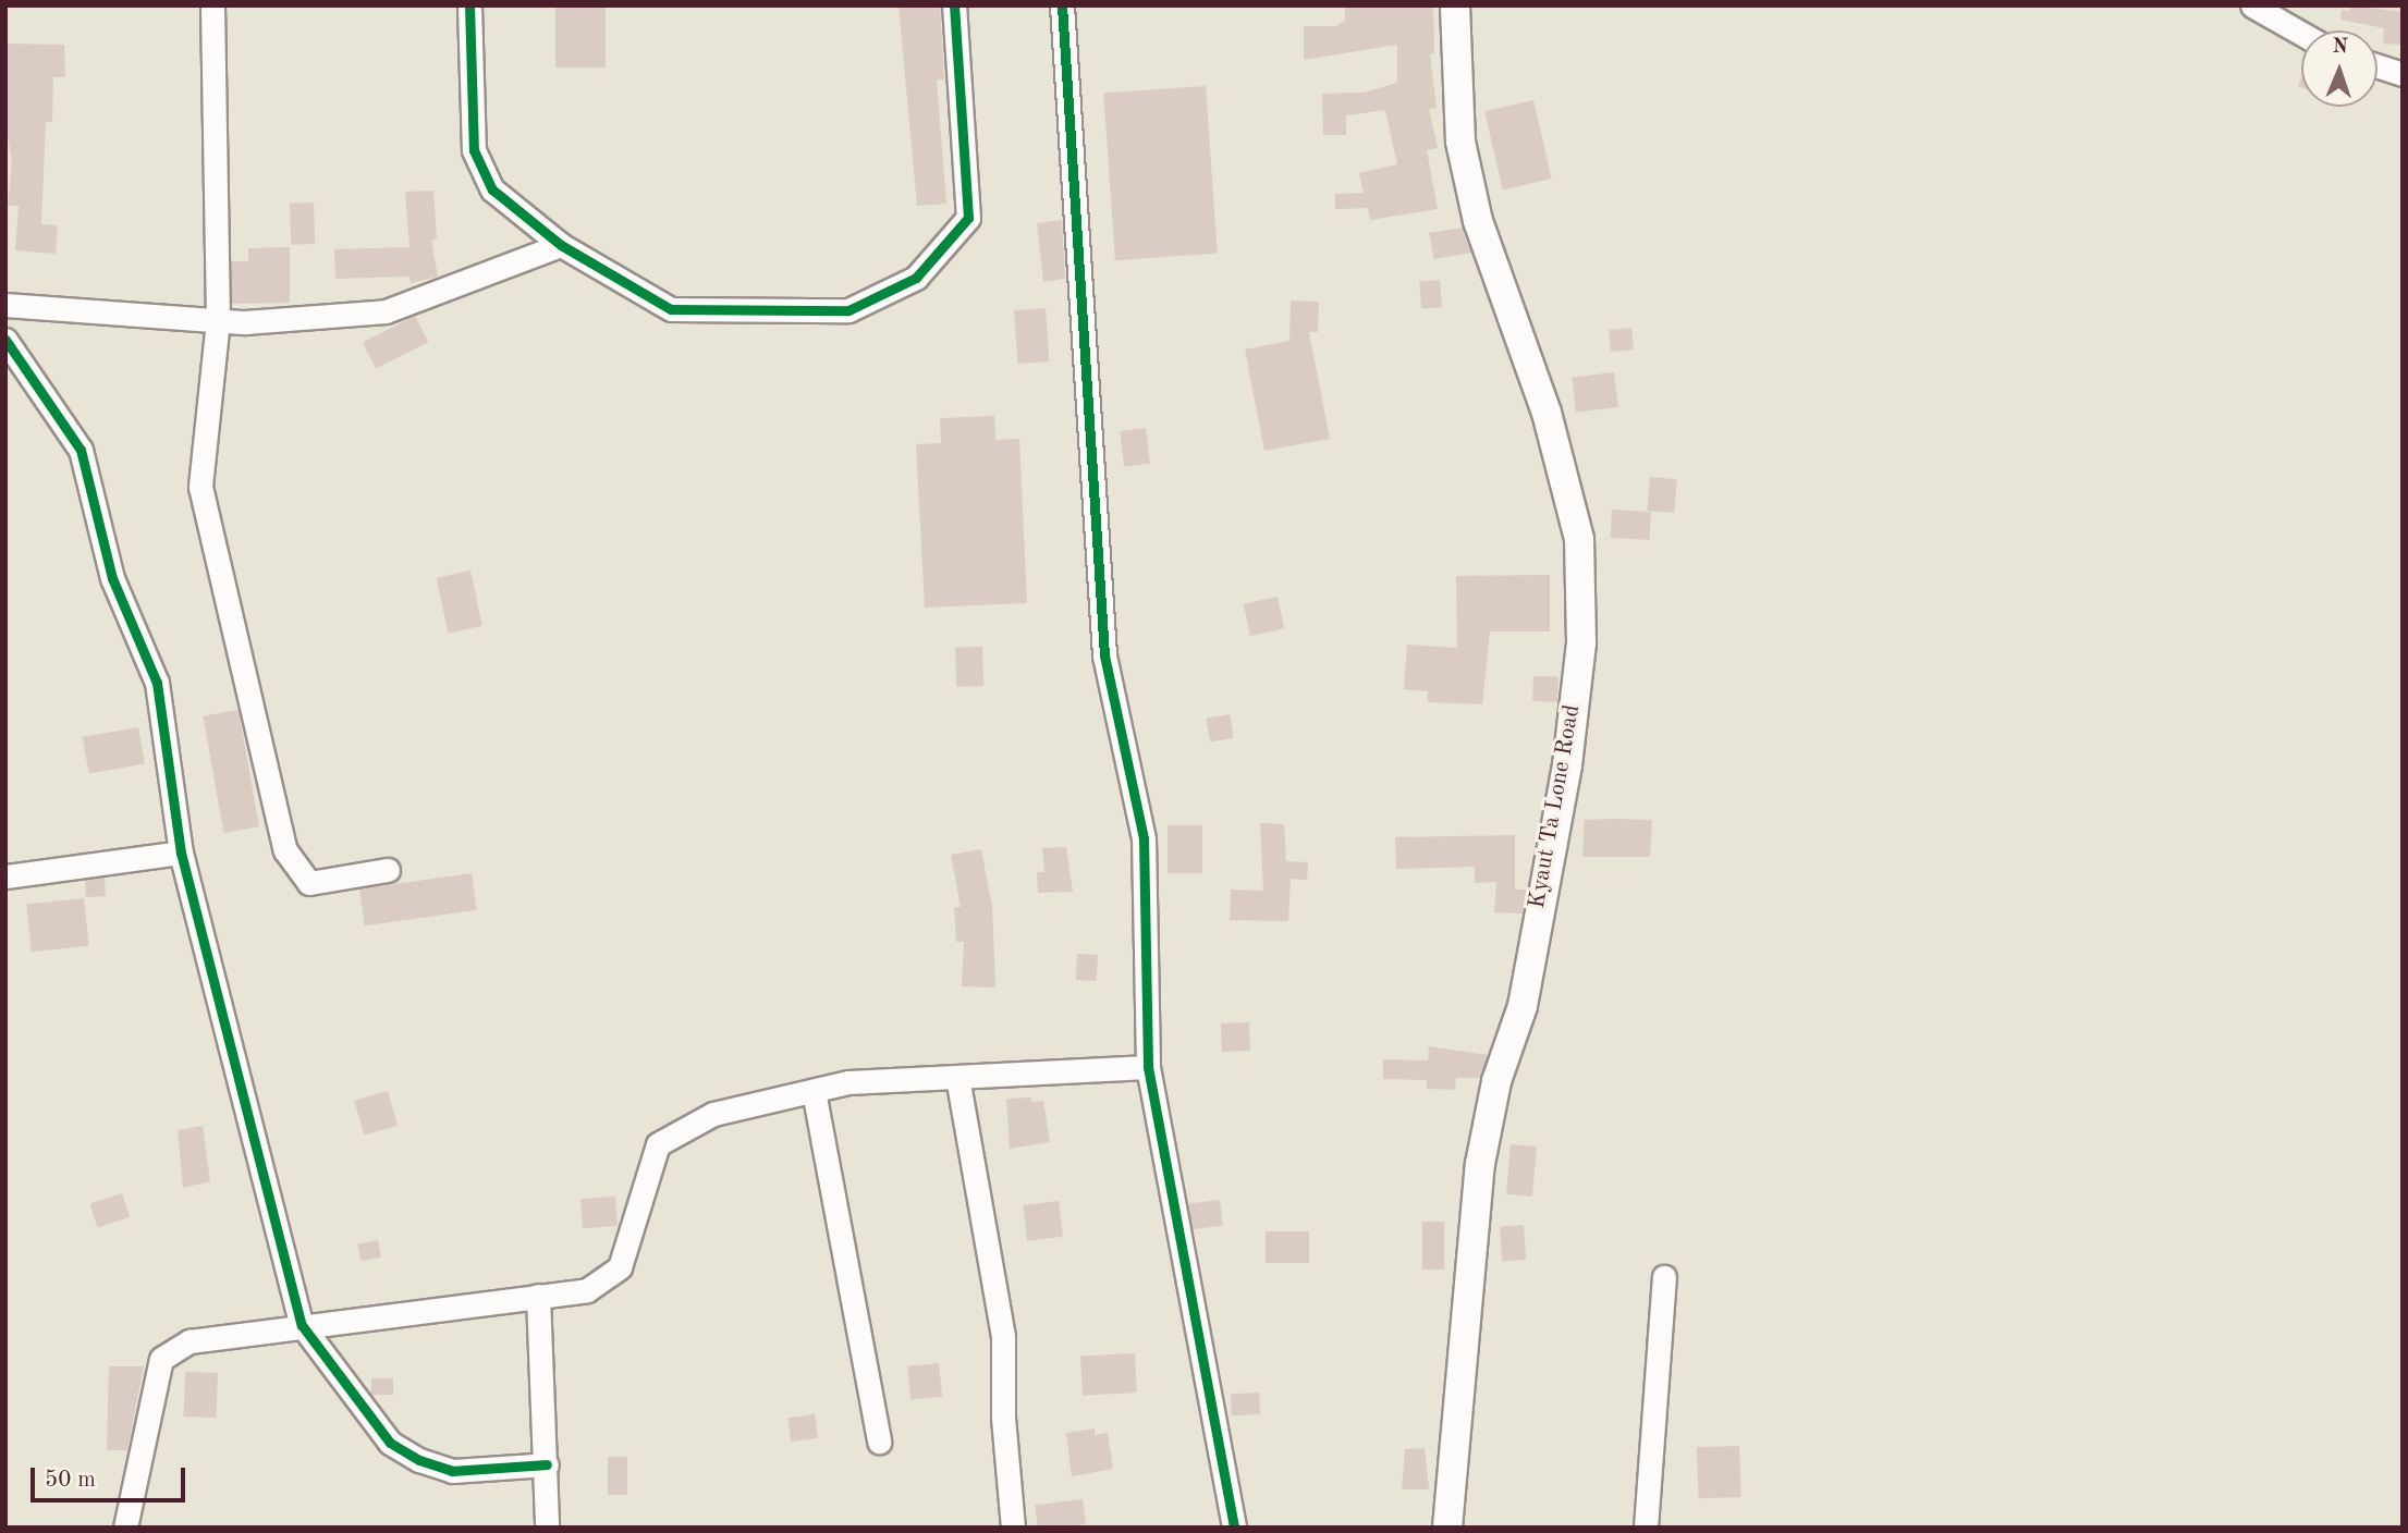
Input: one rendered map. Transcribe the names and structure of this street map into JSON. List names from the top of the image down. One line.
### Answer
{"streets":{"main road":["Kyaut Ta Lone Road"]},"scale_bar":"50 m","north":"top"}
